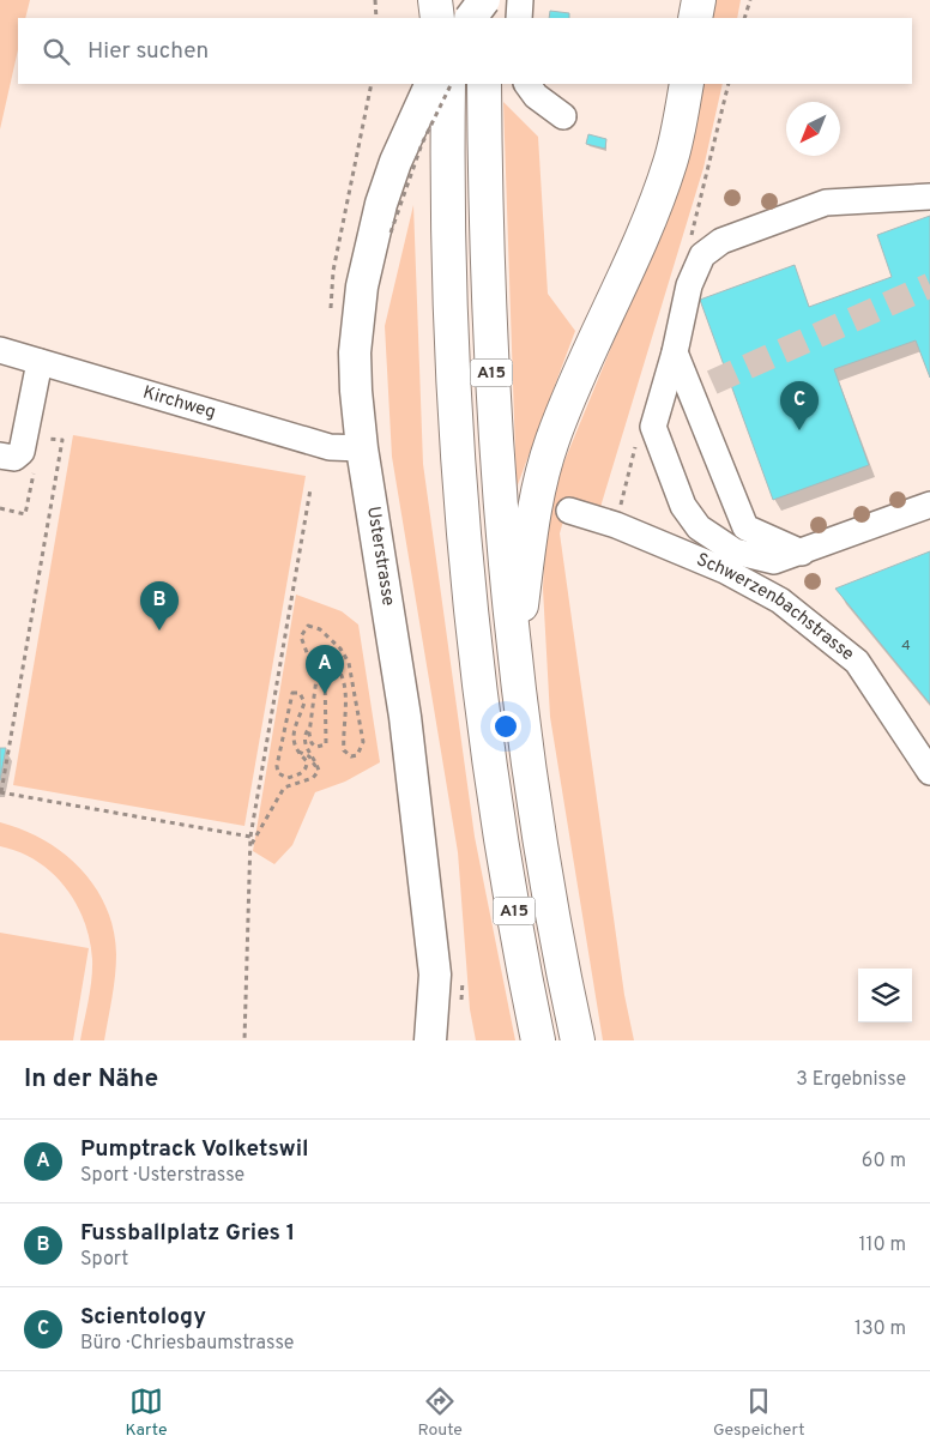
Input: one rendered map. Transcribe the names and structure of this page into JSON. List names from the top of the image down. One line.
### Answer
{"streets":{"highway":["A15"],"main road":["Usterstrasse"],"street":["Kirchweg","Schwerzenbachstrasse"]},"crossings":[["A15","Usterstrasse"],["Kirchweg","Usterstrasse"]],"house_numbers":["4"],"north":"bottom left","page":{"search":"Hier suchen","pins":["C","B","A"],"heading":["In der Nähe","3 Ergebnisse"],"list":[{"mark":"A","name":"Pumptrack Volketswil","note":"Sport · Usterstrasse","value":"60 m"},{"mark":"B","name":"Fussballplatz Gries 1","note":"Sport","value":"110 m"},{"mark":"C","name":"Scientology","note":"Büro · Chriesbaumstrasse","value":"130 m"}],"nav":["Karte","Route","Gespeichert"]}}
